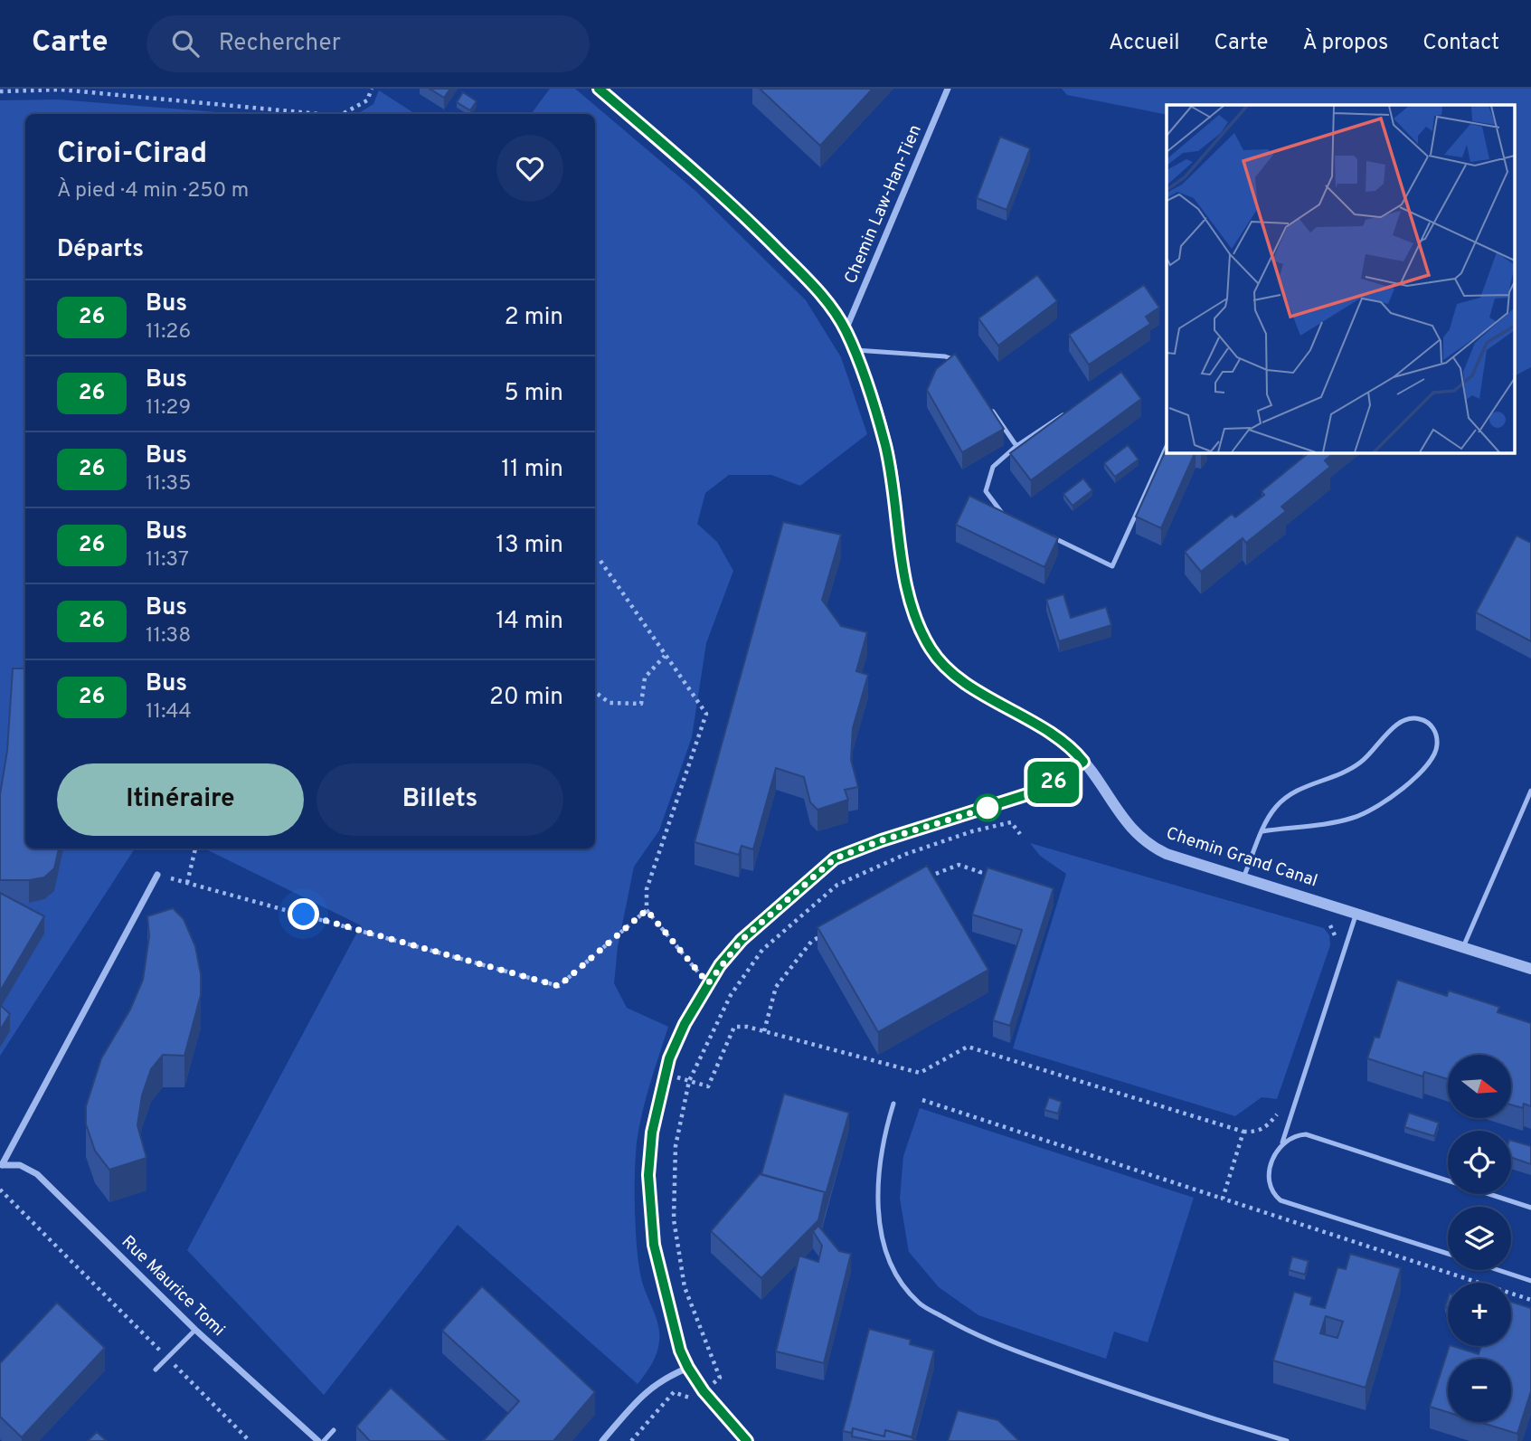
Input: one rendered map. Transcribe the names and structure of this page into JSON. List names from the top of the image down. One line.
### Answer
{"streets":{"street":["Chemin Law-Han-Tien","Chemin Grand Canal","Rue Maurice Tomi"]},"crossings":[["Chemin Law-Han-Tien","Chemin Grand Canal"]],"lines":["bus line 26"],"north":"right","page":{"header":"Carte","search":"Rechercher","nav":["Accueil","Carte","À propos","Contact"],"on_map":"26","heading":[["Ciroi-Cirad","À pied · 4 min · 250 m"],"Départs"],"list":[{"mark":"26","name":"Bus","note":"11:26","value":"2 min"},{"mark":"26","name":"Bus","note":"11:29","value":"5 min"},{"mark":"26","name":"Bus","note":"11:35","value":"11 min"},{"mark":"26","name":"Bus","note":"11:37","value":"13 min"},{"mark":"26","name":"Bus","note":"11:38","value":"14 min"},{"mark":"26","name":"Bus","note":"11:44","value":"20 min"}],"buttons":["Itinéraire","Billets"],"map_buttons":["+","−"]}}
